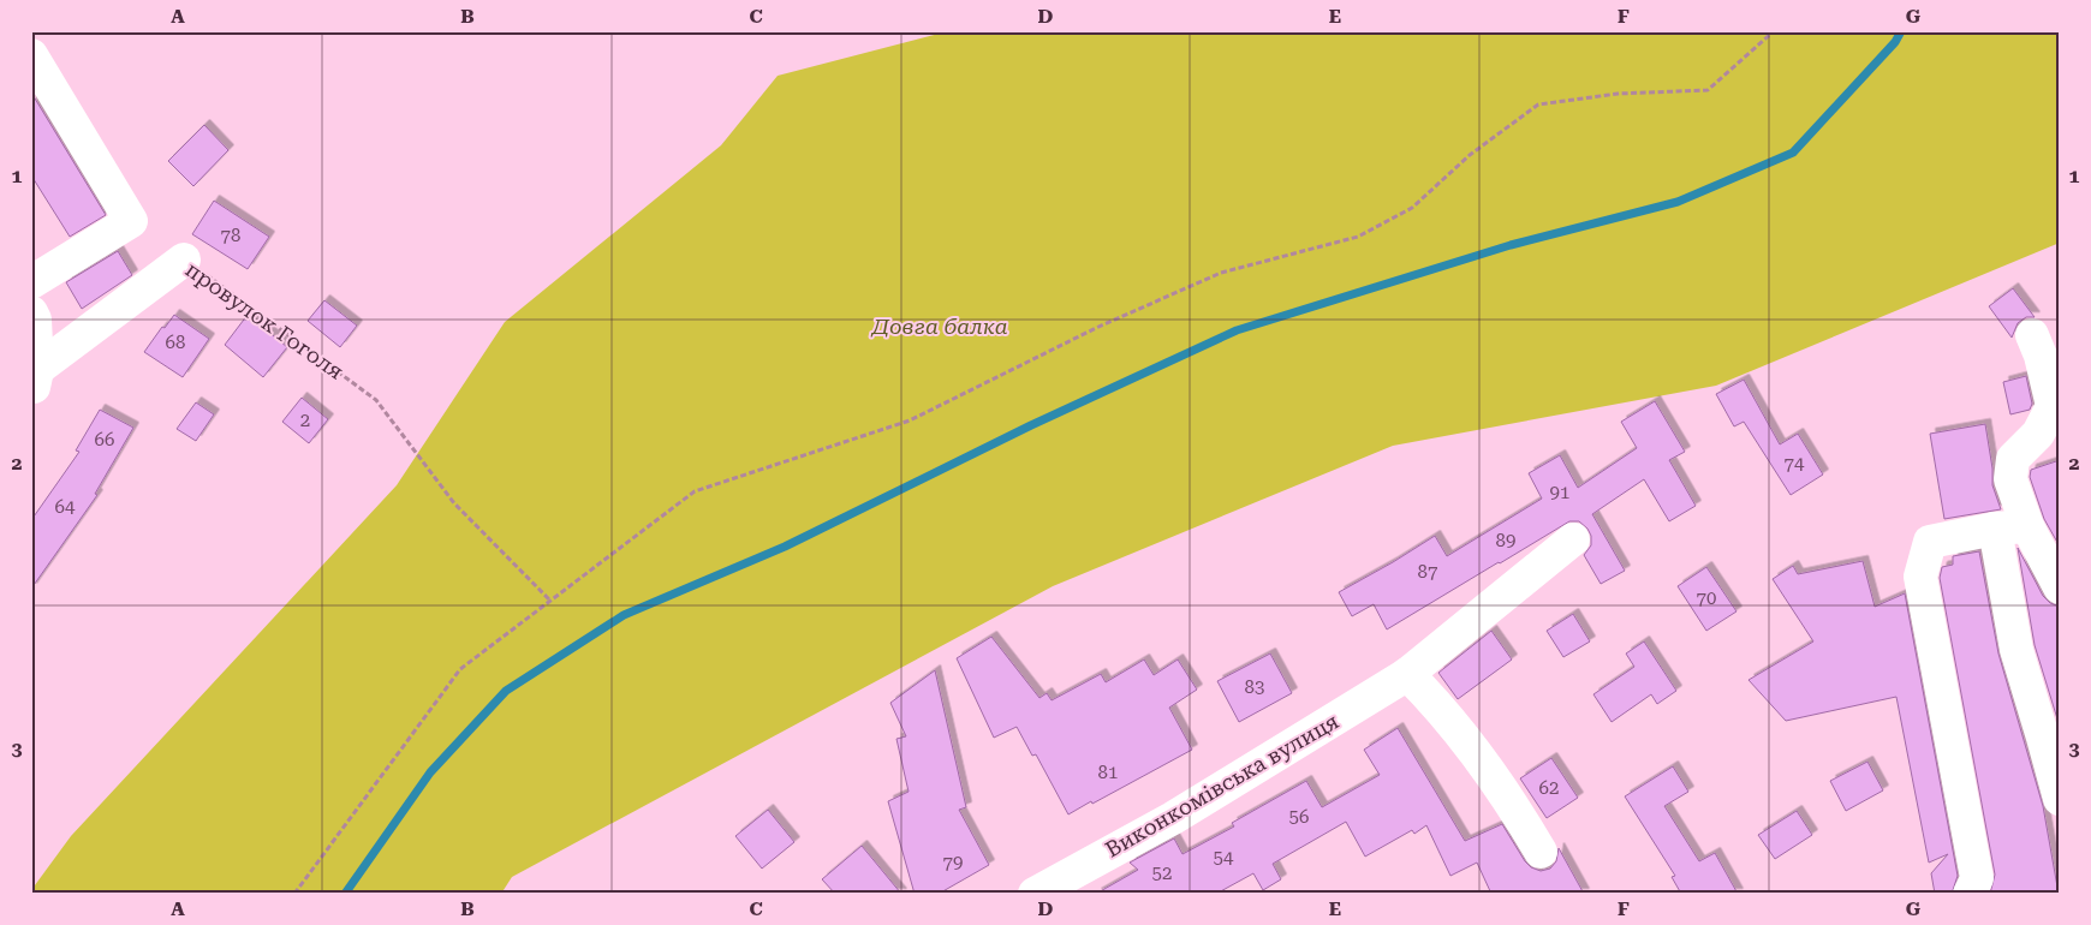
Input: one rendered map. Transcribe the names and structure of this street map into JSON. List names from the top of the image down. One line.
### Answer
{"streets":{"street":["провулок Гоголя","Виконкомівська вулиця"]},"parks":["Довга балка"],"house_numbers":["78","68","2","66","74","91","64","89","87","70","83","81","62","56","54","79","52"],"grid":{"columns":["A","B","C","D","E","F","G"],"rows":["1","2","3"]}}
